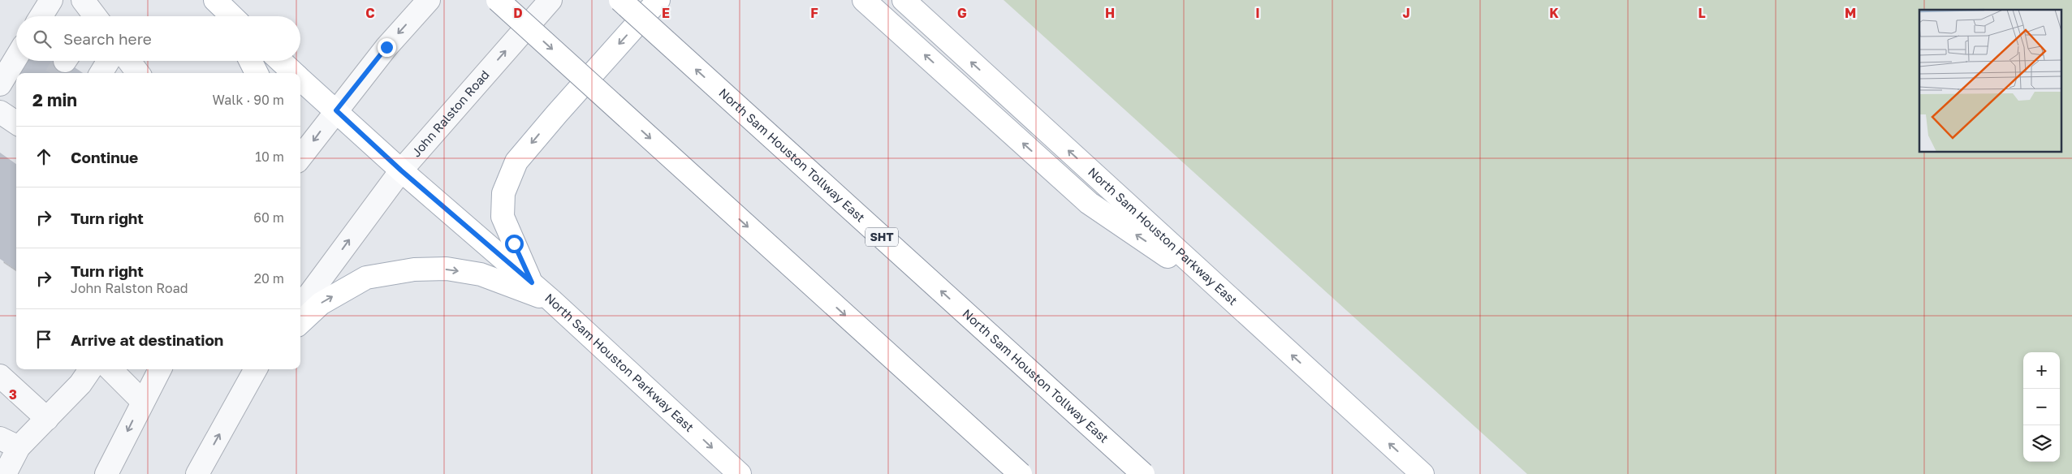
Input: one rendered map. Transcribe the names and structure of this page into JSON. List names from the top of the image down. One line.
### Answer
{"streets":{"main road":["North Sam Houston Tollway East","SHT","North Sam Houston Parkway East"],"street":["John Ralston Road"]},"crossings":[["John Ralston Road","North Sam Houston Parkway East"]],"page":{"search":"Search here","heading":["2 min","Walk · 90 m"],"list":[["Continue","10 m"],["Turn right","60 m"],["Turn right","John Ralston Road","20 m"],"Arrive at destination"],"map_buttons":["+","−"]},"grid":{"columns":["C","D","E","F","G","H","I","J","K","L","M"],"rows":["3"]}}
